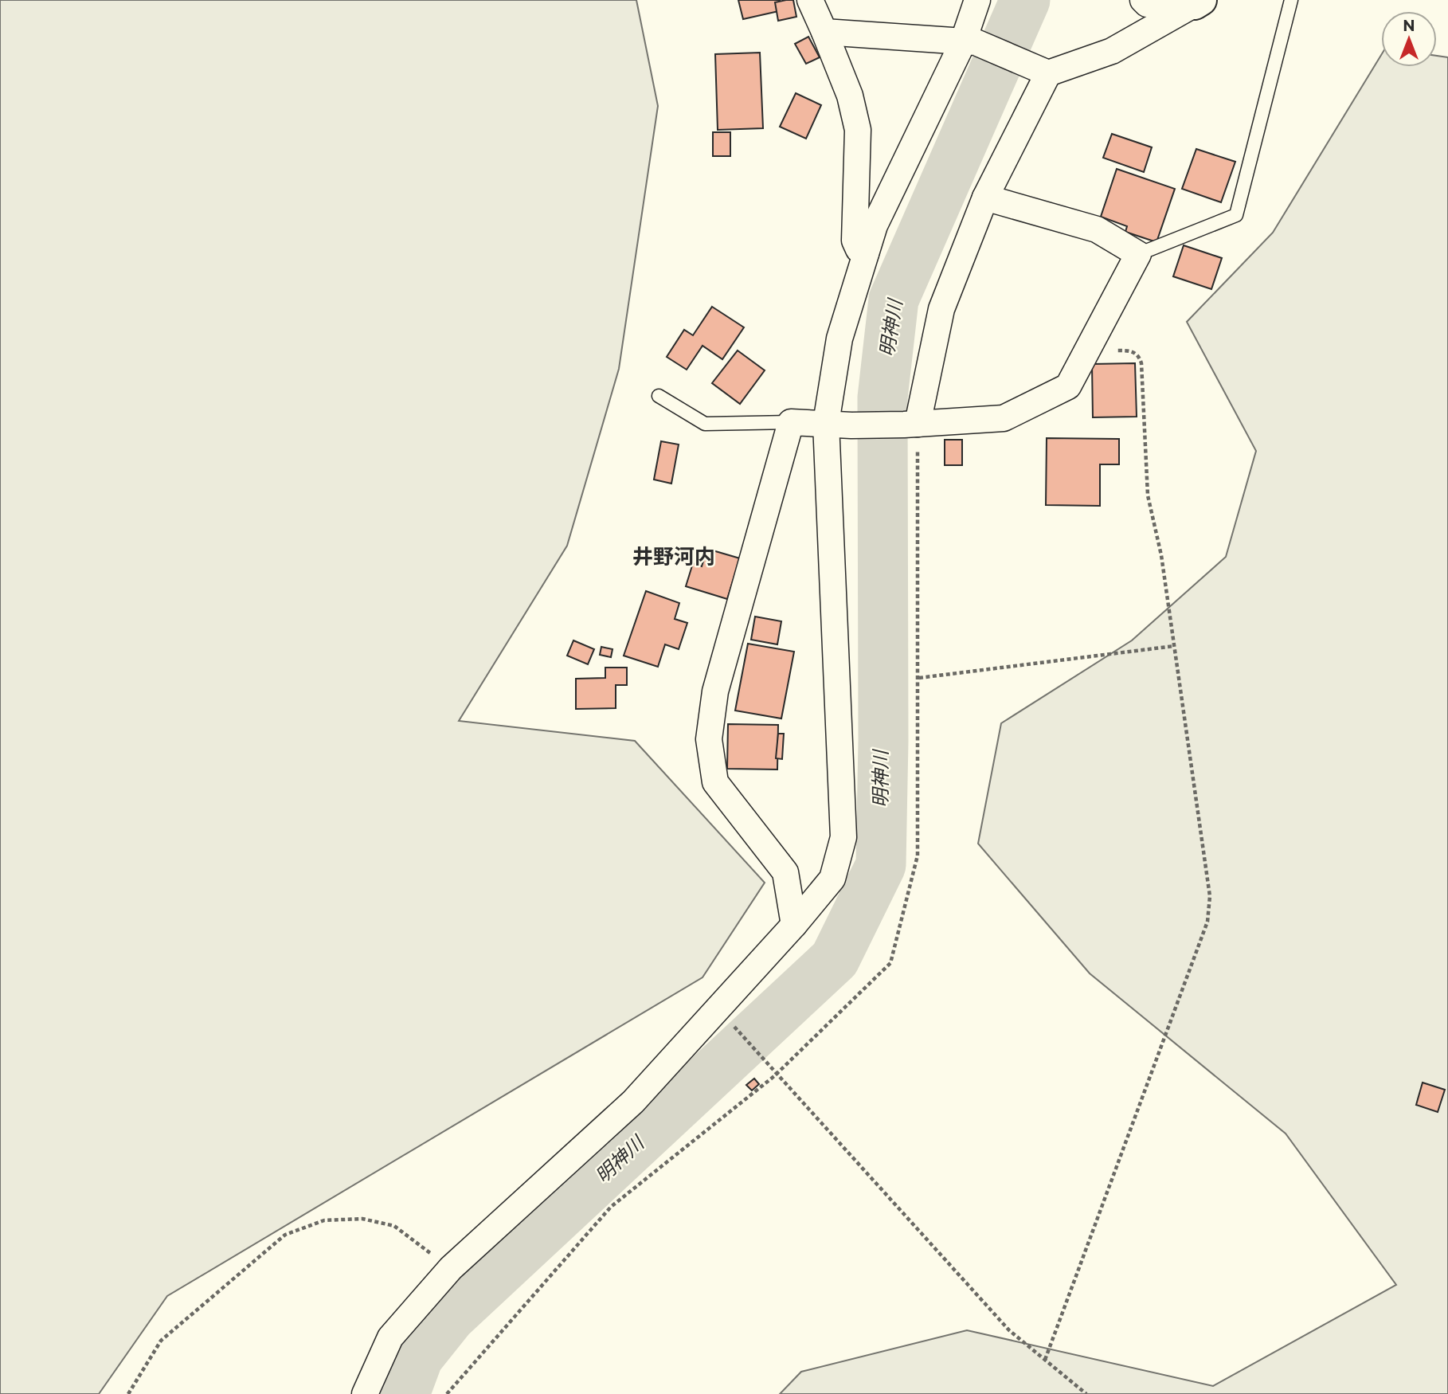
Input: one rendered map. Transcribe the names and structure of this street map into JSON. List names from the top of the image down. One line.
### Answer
{"districts":["井野河内"],"water":["明神川"],"north":"top"}
